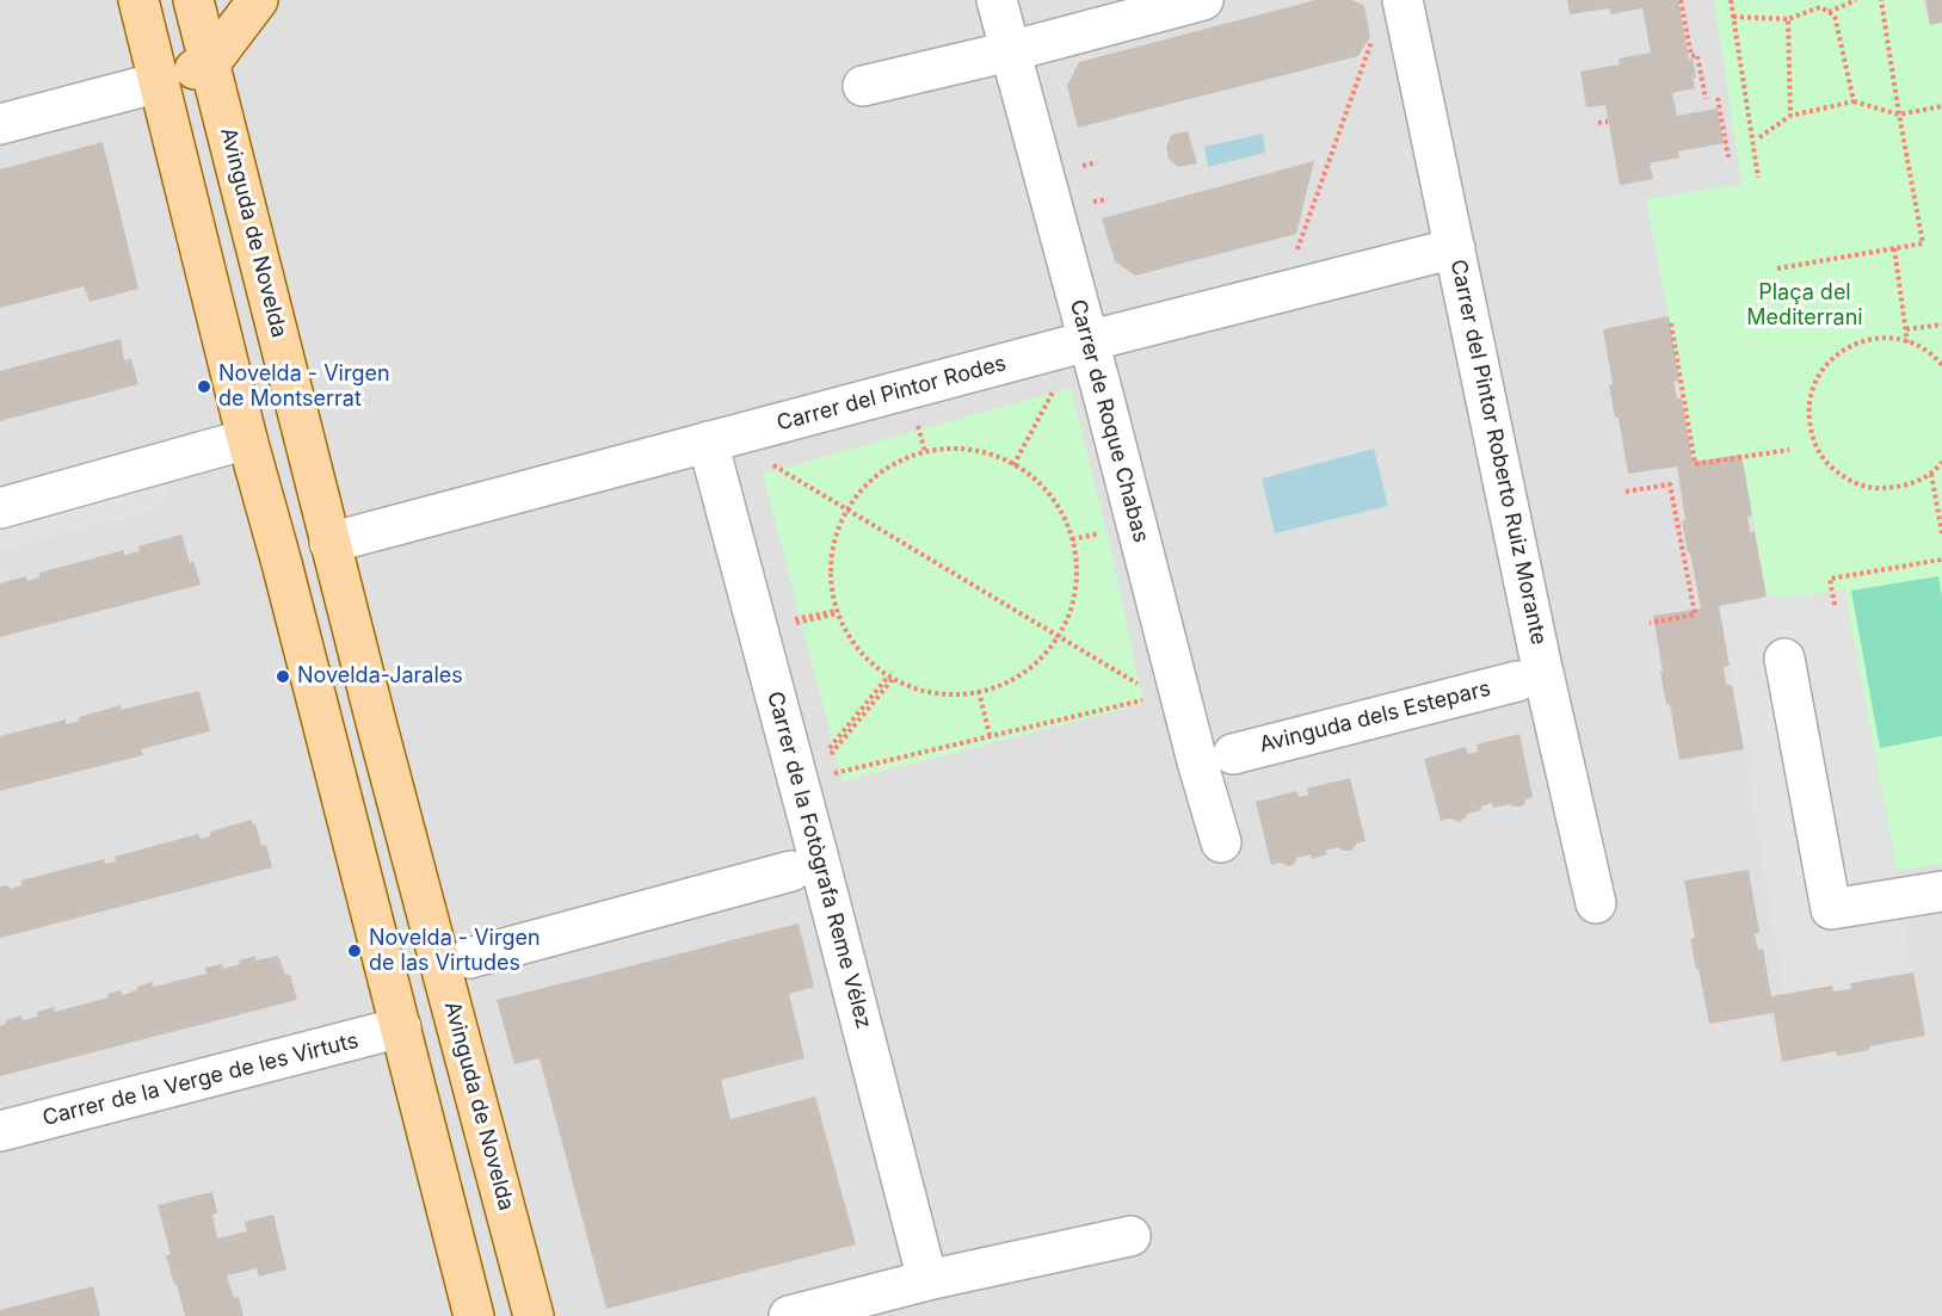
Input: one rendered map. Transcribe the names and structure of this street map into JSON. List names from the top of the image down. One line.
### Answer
{"streets":{"main road":["Avinguda de Novelda"],"street":["Carrer del Pintor Rodes","Carrer de Roque Chabas","Carrer del Pintor Roberto Ruiz Morante","Avinguda dels Estepars","Carrer de la Fotògrafa Reme Vélez","Carrer de la Verge de les Virtuts"]},"crossings":[["Avinguda de Novelda","Carrer del Pintor Rodes"],["Carrer del Pintor Rodes","Carrer de Roque Chabas"],["Carrer del Pintor Rodes","Carrer del Pintor Roberto Ruiz Morante"],["Carrer del Pintor Rodes","Carrer de la Fotògrafa Reme Vélez"]],"parks":["Plaça del Mediterrani"],"places":["Novelda - Virgen de Montserrat","Novelda-Jarales","Novelda - Virgen de las Virtudes"]}
